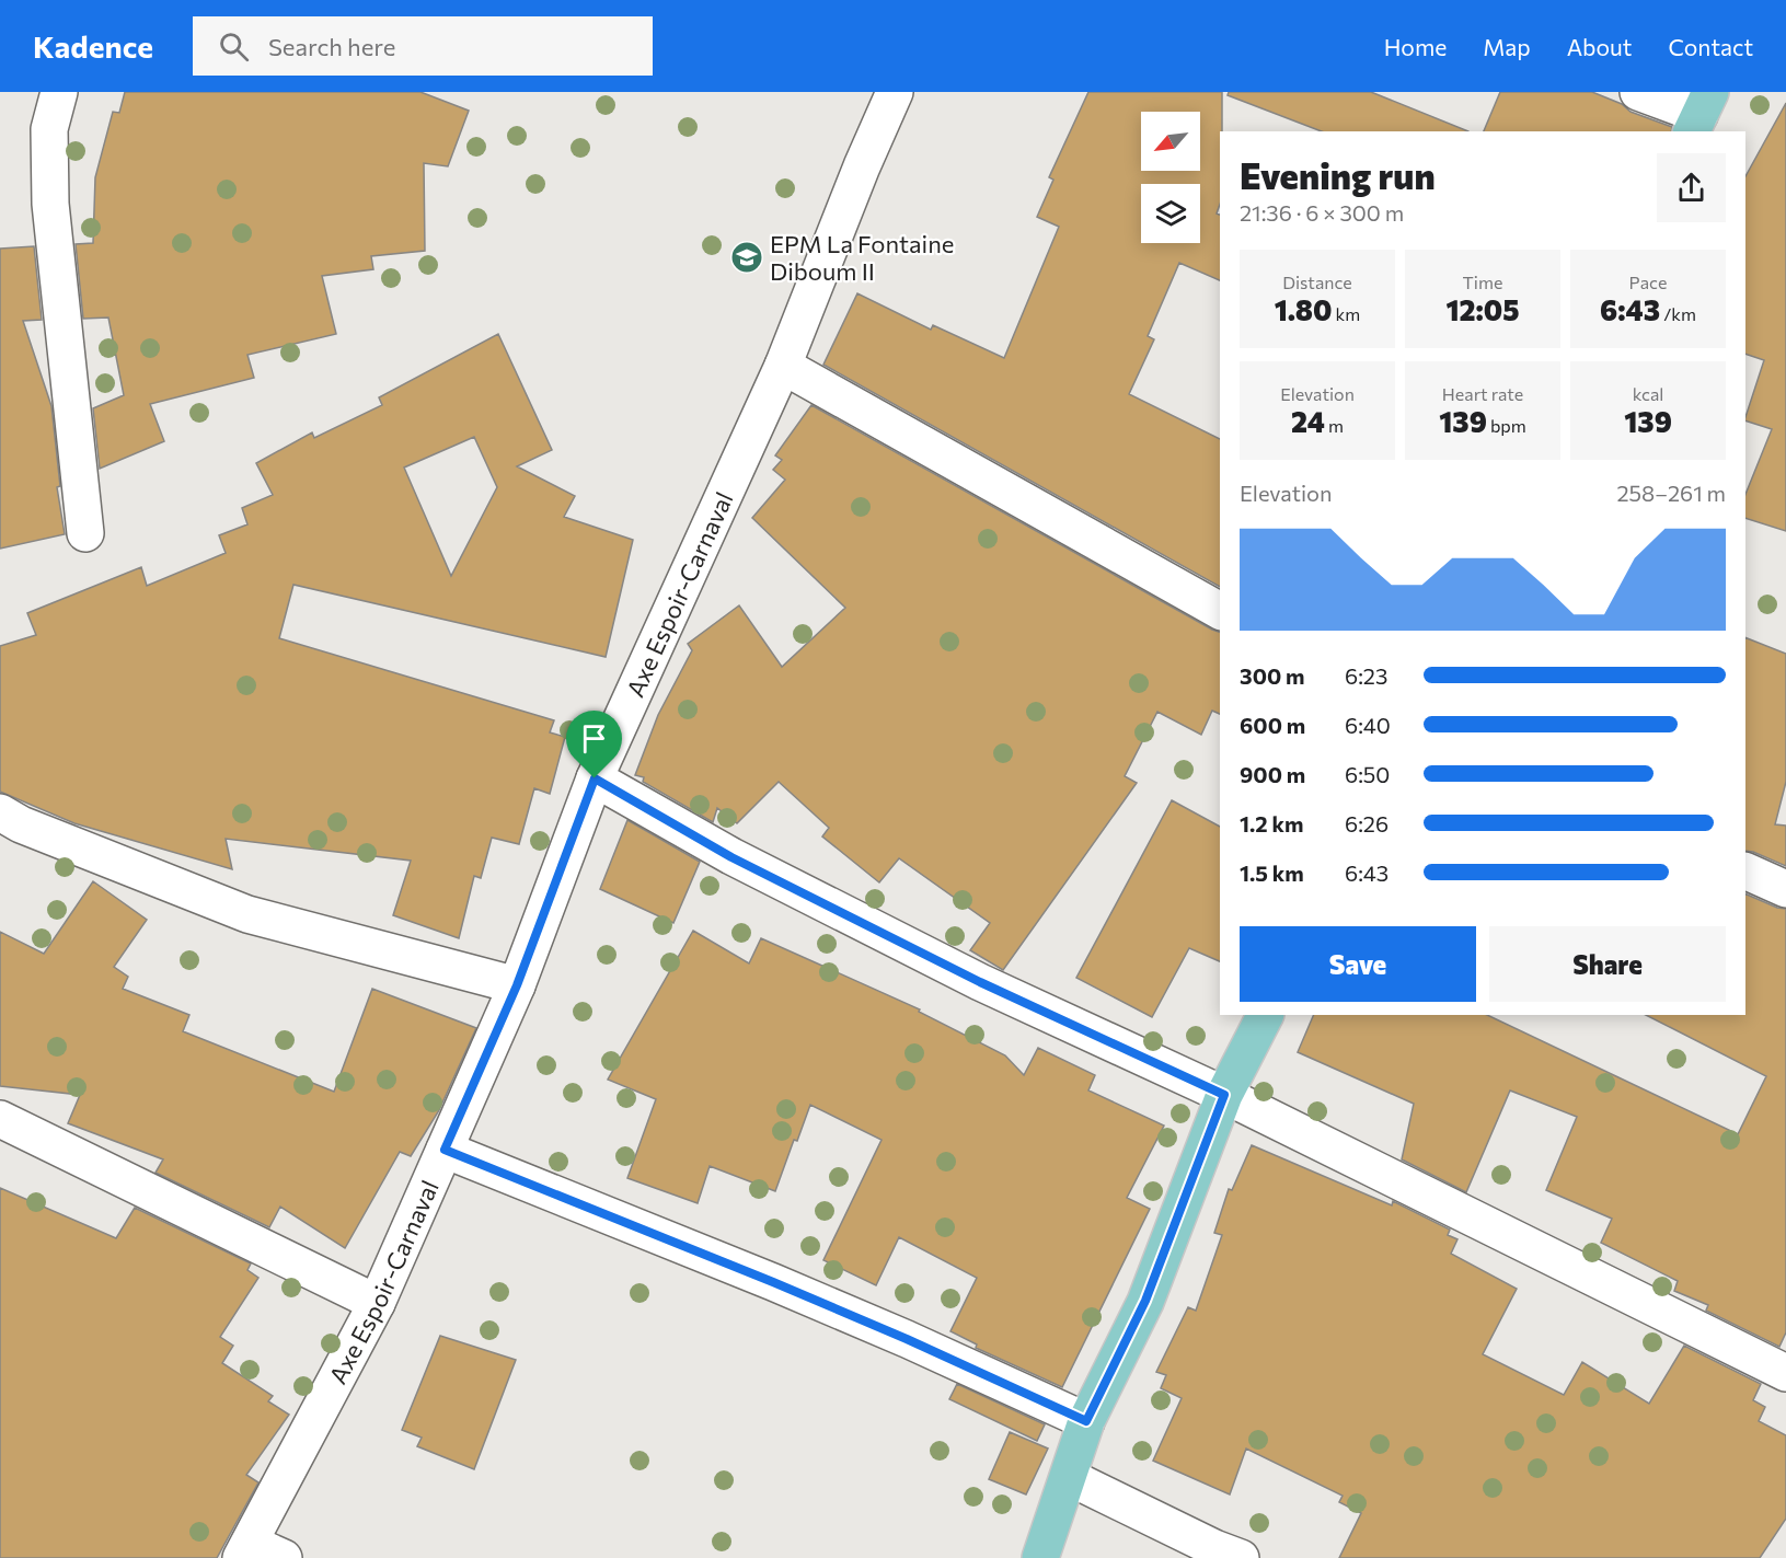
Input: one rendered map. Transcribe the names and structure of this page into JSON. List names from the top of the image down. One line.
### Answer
{"streets":{"street":["Axe Espoir-Carnaval"]},"places":{"school or university":["EPM La Fontaine Diboum II"]},"north":"bottom left","page":{"header":"Kadence","search":"Search here","nav":["Home","Map","About","Contact"],"heading":["Evening run","21:36 · 6 × 300 m"],"stats":[["Distance","1.80 km"],["Time","12:05"],["Pace","6:43 /km"],["Elevation","24 m"],["Heart rate","139 bpm"],["kcal","139"]],"chart":["Elevation","258–261 m"],"list":[{"name":"300 m","note":"6:23"},{"name":"600 m","note":"6:40"},{"name":"900 m","note":"6:50"},{"name":"1.2 km","note":"6:26"},{"name":"1.5 km","note":"6:43"}],"buttons":["Save","Share"]}}
